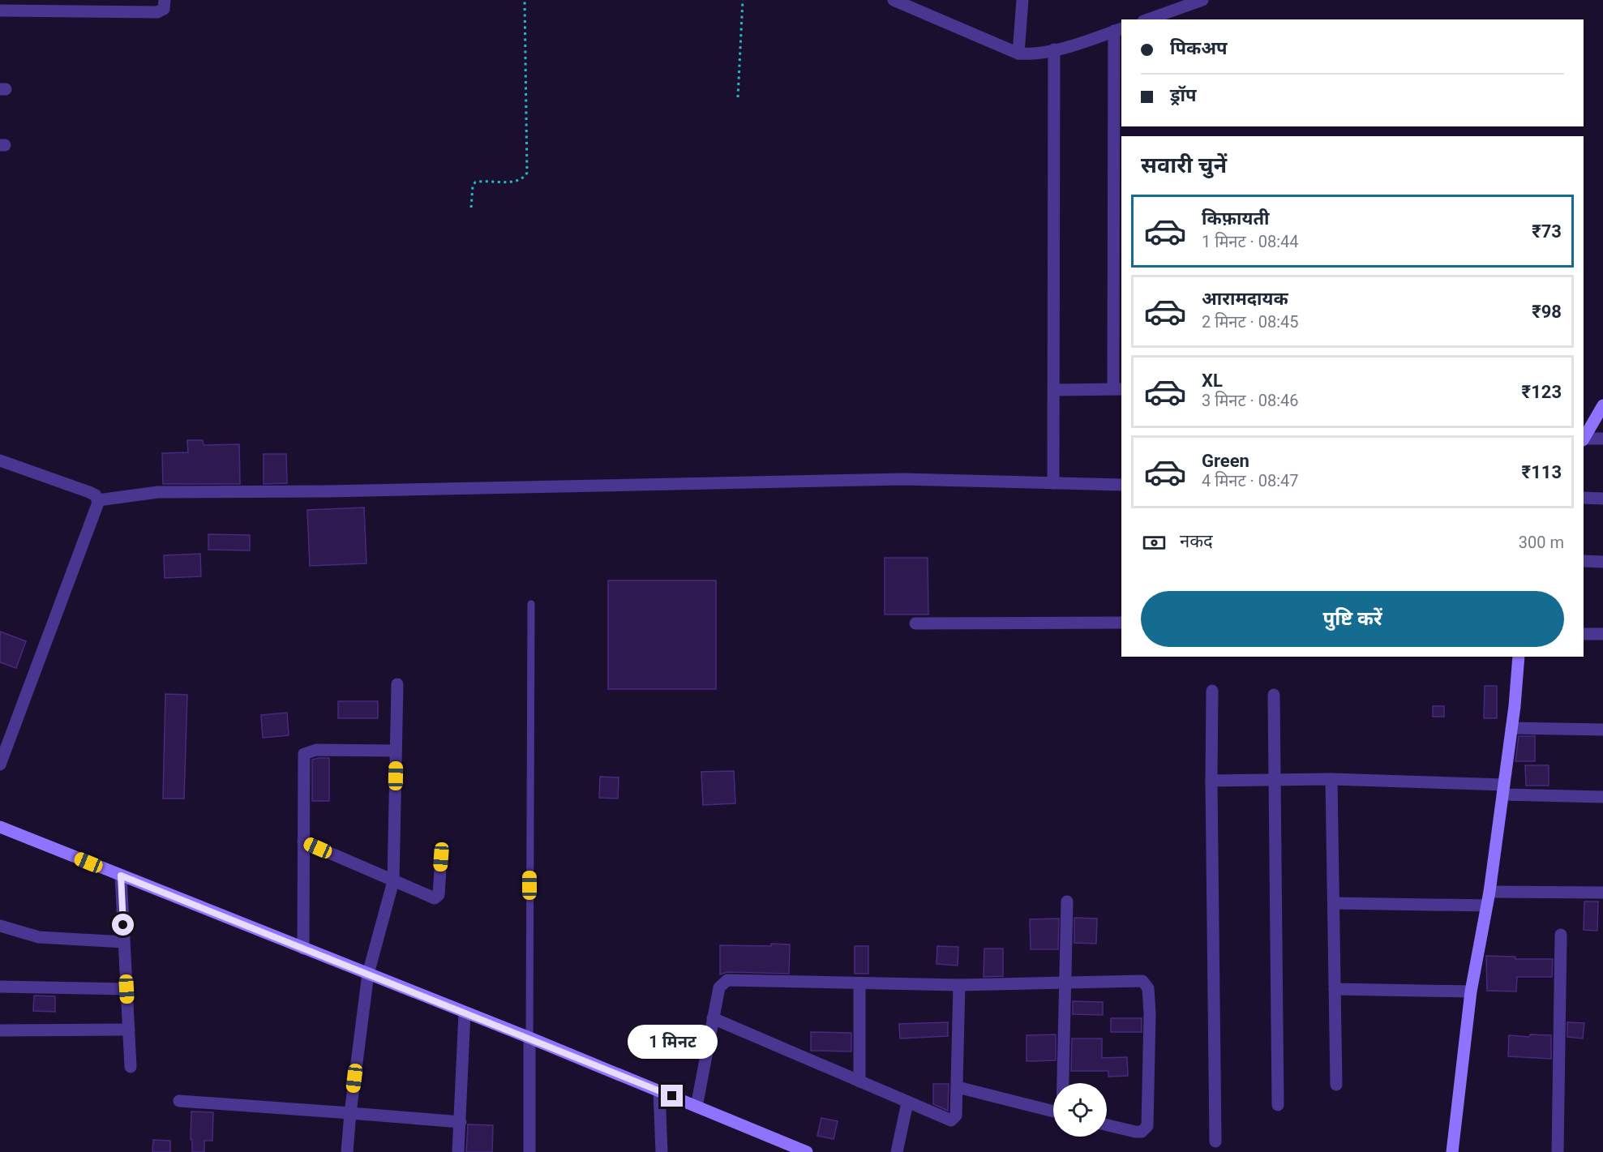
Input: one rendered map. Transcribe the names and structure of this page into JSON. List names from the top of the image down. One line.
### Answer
{"page":{"banner":["पिकअप","ड्रॉप"],"heading":"सवारी चुनें","list":[{"name":"किफ़ायती","note":"1 मिनट · 08:44","value":"₹73"},{"name":"आरामदायक","note":"2 मिनट · 08:45","value":"₹98"},{"name":"XL","note":"3 मिनट · 08:46","value":"₹123"},{"name":"Green","note":"4 मिनट · 08:47","value":"₹113"}],"pay":["नकद","300 m"],"buttons":"पुष्टि करें","bubble":"1 मिनट"}}
